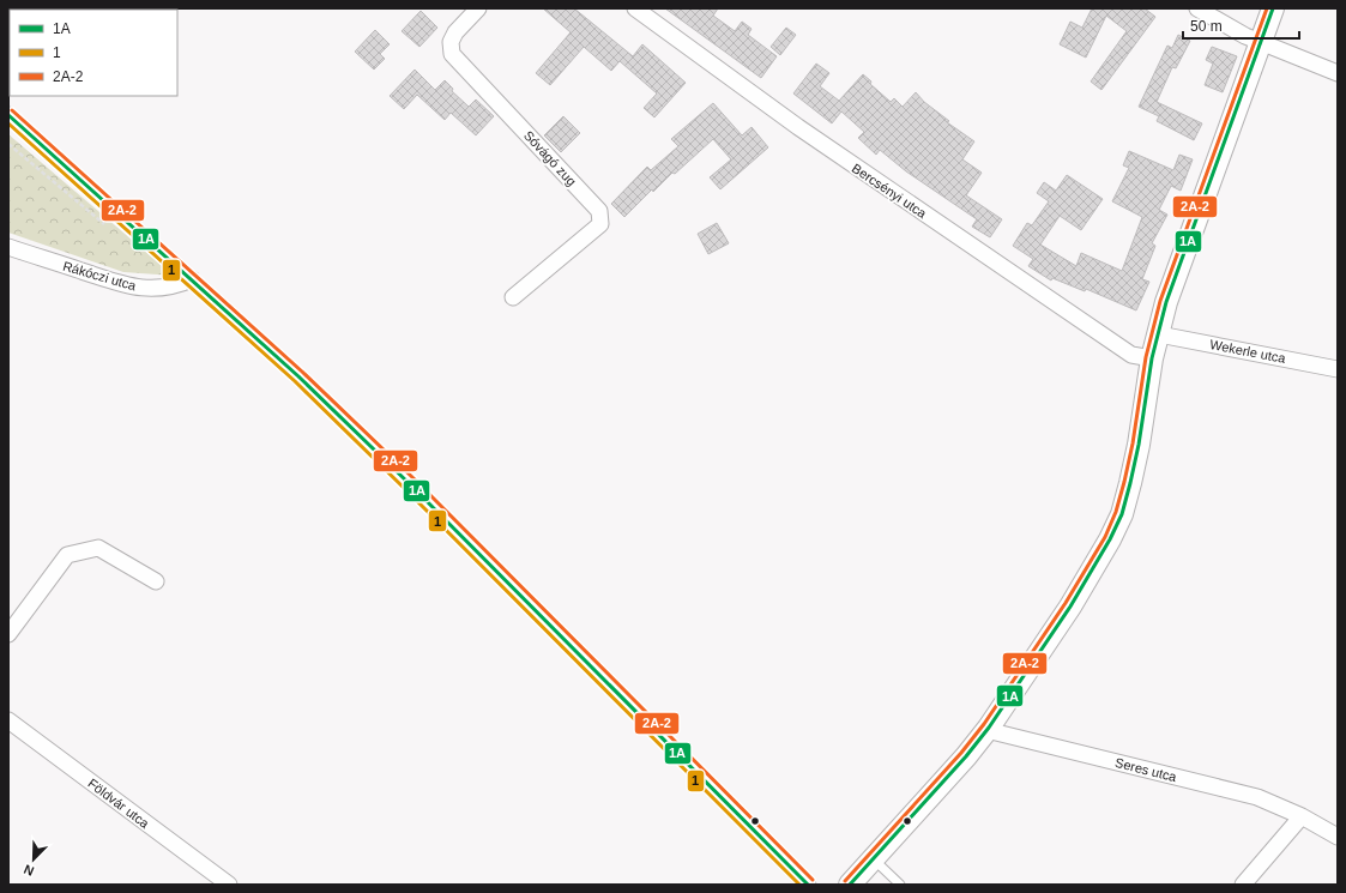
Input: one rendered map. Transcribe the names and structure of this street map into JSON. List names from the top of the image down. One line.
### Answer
{"streets":{"street":["Sóvágó zug","Bercsényi utca","Rákóczi utca","Wekerle utca","Seres utca","Földvár utca"]},"lines":["transit line 1A","transit line 2A-2","transit line 1"],"legend":["1A","1","2A-2"],"scale_bar":"50 m","north":"bottom left"}
